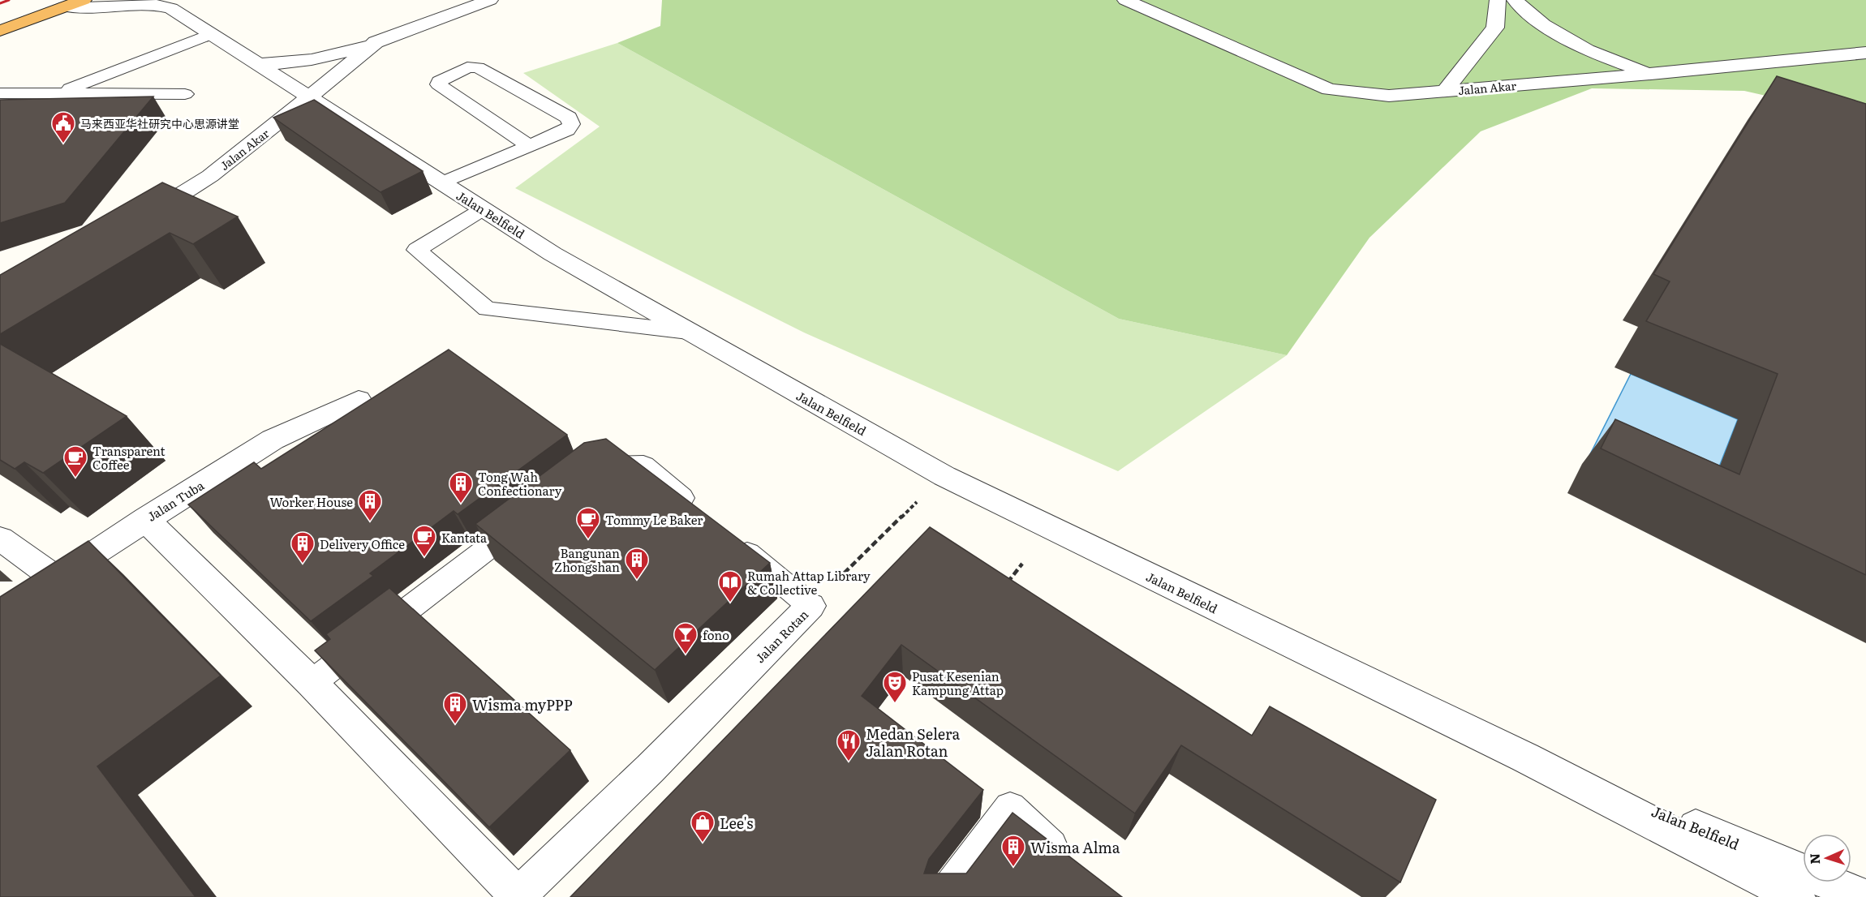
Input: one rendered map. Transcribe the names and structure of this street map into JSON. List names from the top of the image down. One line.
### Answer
{"streets":{"street":["Jalan Akar","Jalan Belfield","Jalan Tuba","Jalan Rotan"]},"crossings":[["Jalan Akar","Jalan Belfield"]],"places":{"public building":["马来西亚华社研究中心思源讲堂"],"cafe":["Transparent Coffee","Tommy Le Baker","Kantata"],"building":["Tong Wah Confectionary","Worker House","Delivery Office","Bangunan Zhongshan","Wisma myPPP","Wisma Alma"],"library":["Rumah Attap Library & Collective"],"bar":["fono"],"theatre":["Pusat Kesenian Kampung Attap"],"restaurant":["Medan Selera Jalan Rotan"],"shop":["Lee's"]},"north":"left"}
